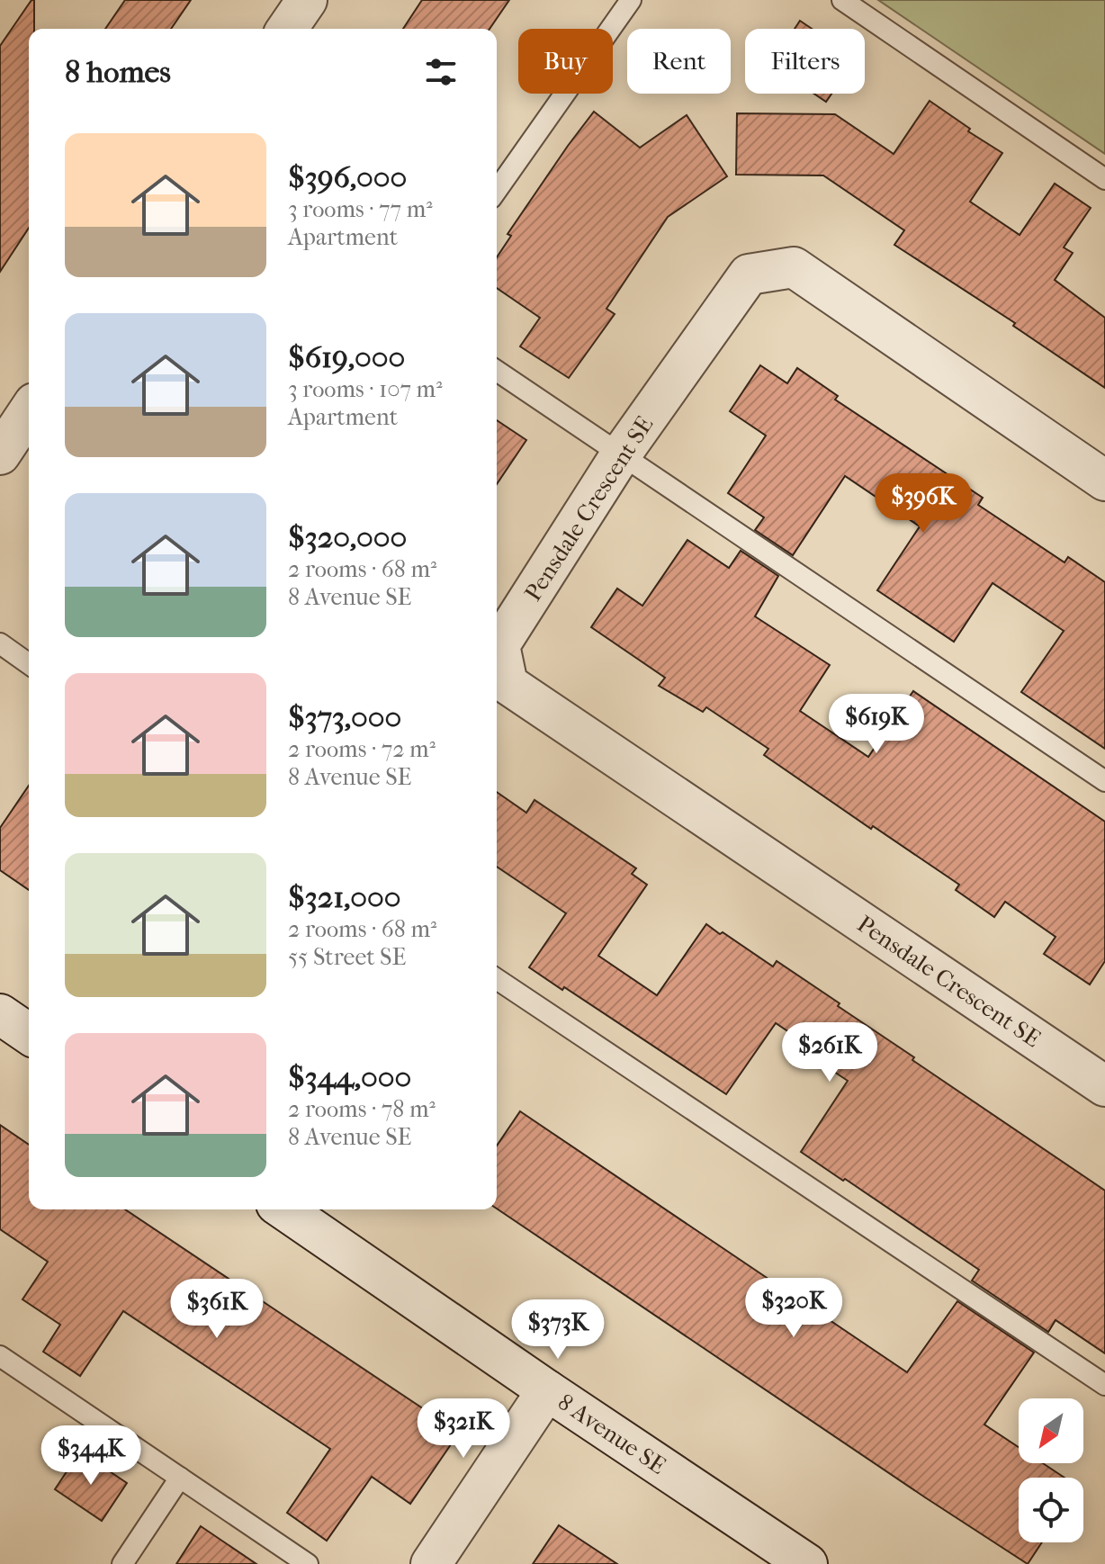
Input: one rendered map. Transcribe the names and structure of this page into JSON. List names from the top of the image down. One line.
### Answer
{"streets":{"street":["Pensdale Crescent SE","8 Avenue SE"]},"north":"bottom left","page":{"chip":["Buy","Rent","Filters"],"heading":"8 homes","list":[{"name":"$396,000","note":"3 rooms · 77 m² · Apartment"},{"name":"$619,000","note":"3 rooms · 107 m² · Apartment"},{"name":"$320,000","note":"2 rooms · 68 m² · 8 Avenue SE"},{"name":"$373,000","note":"2 rooms · 72 m² · 8 Avenue SE"},{"name":"$321,000","note":"2 rooms · 68 m² · 55 Street SE"},{"name":"$344,000","note":"2 rooms · 78 m² · 8 Avenue SE"}],"price":["$396K","$619K","$261K","$320K","$361K","$373K","$321K","$344K"]}}
